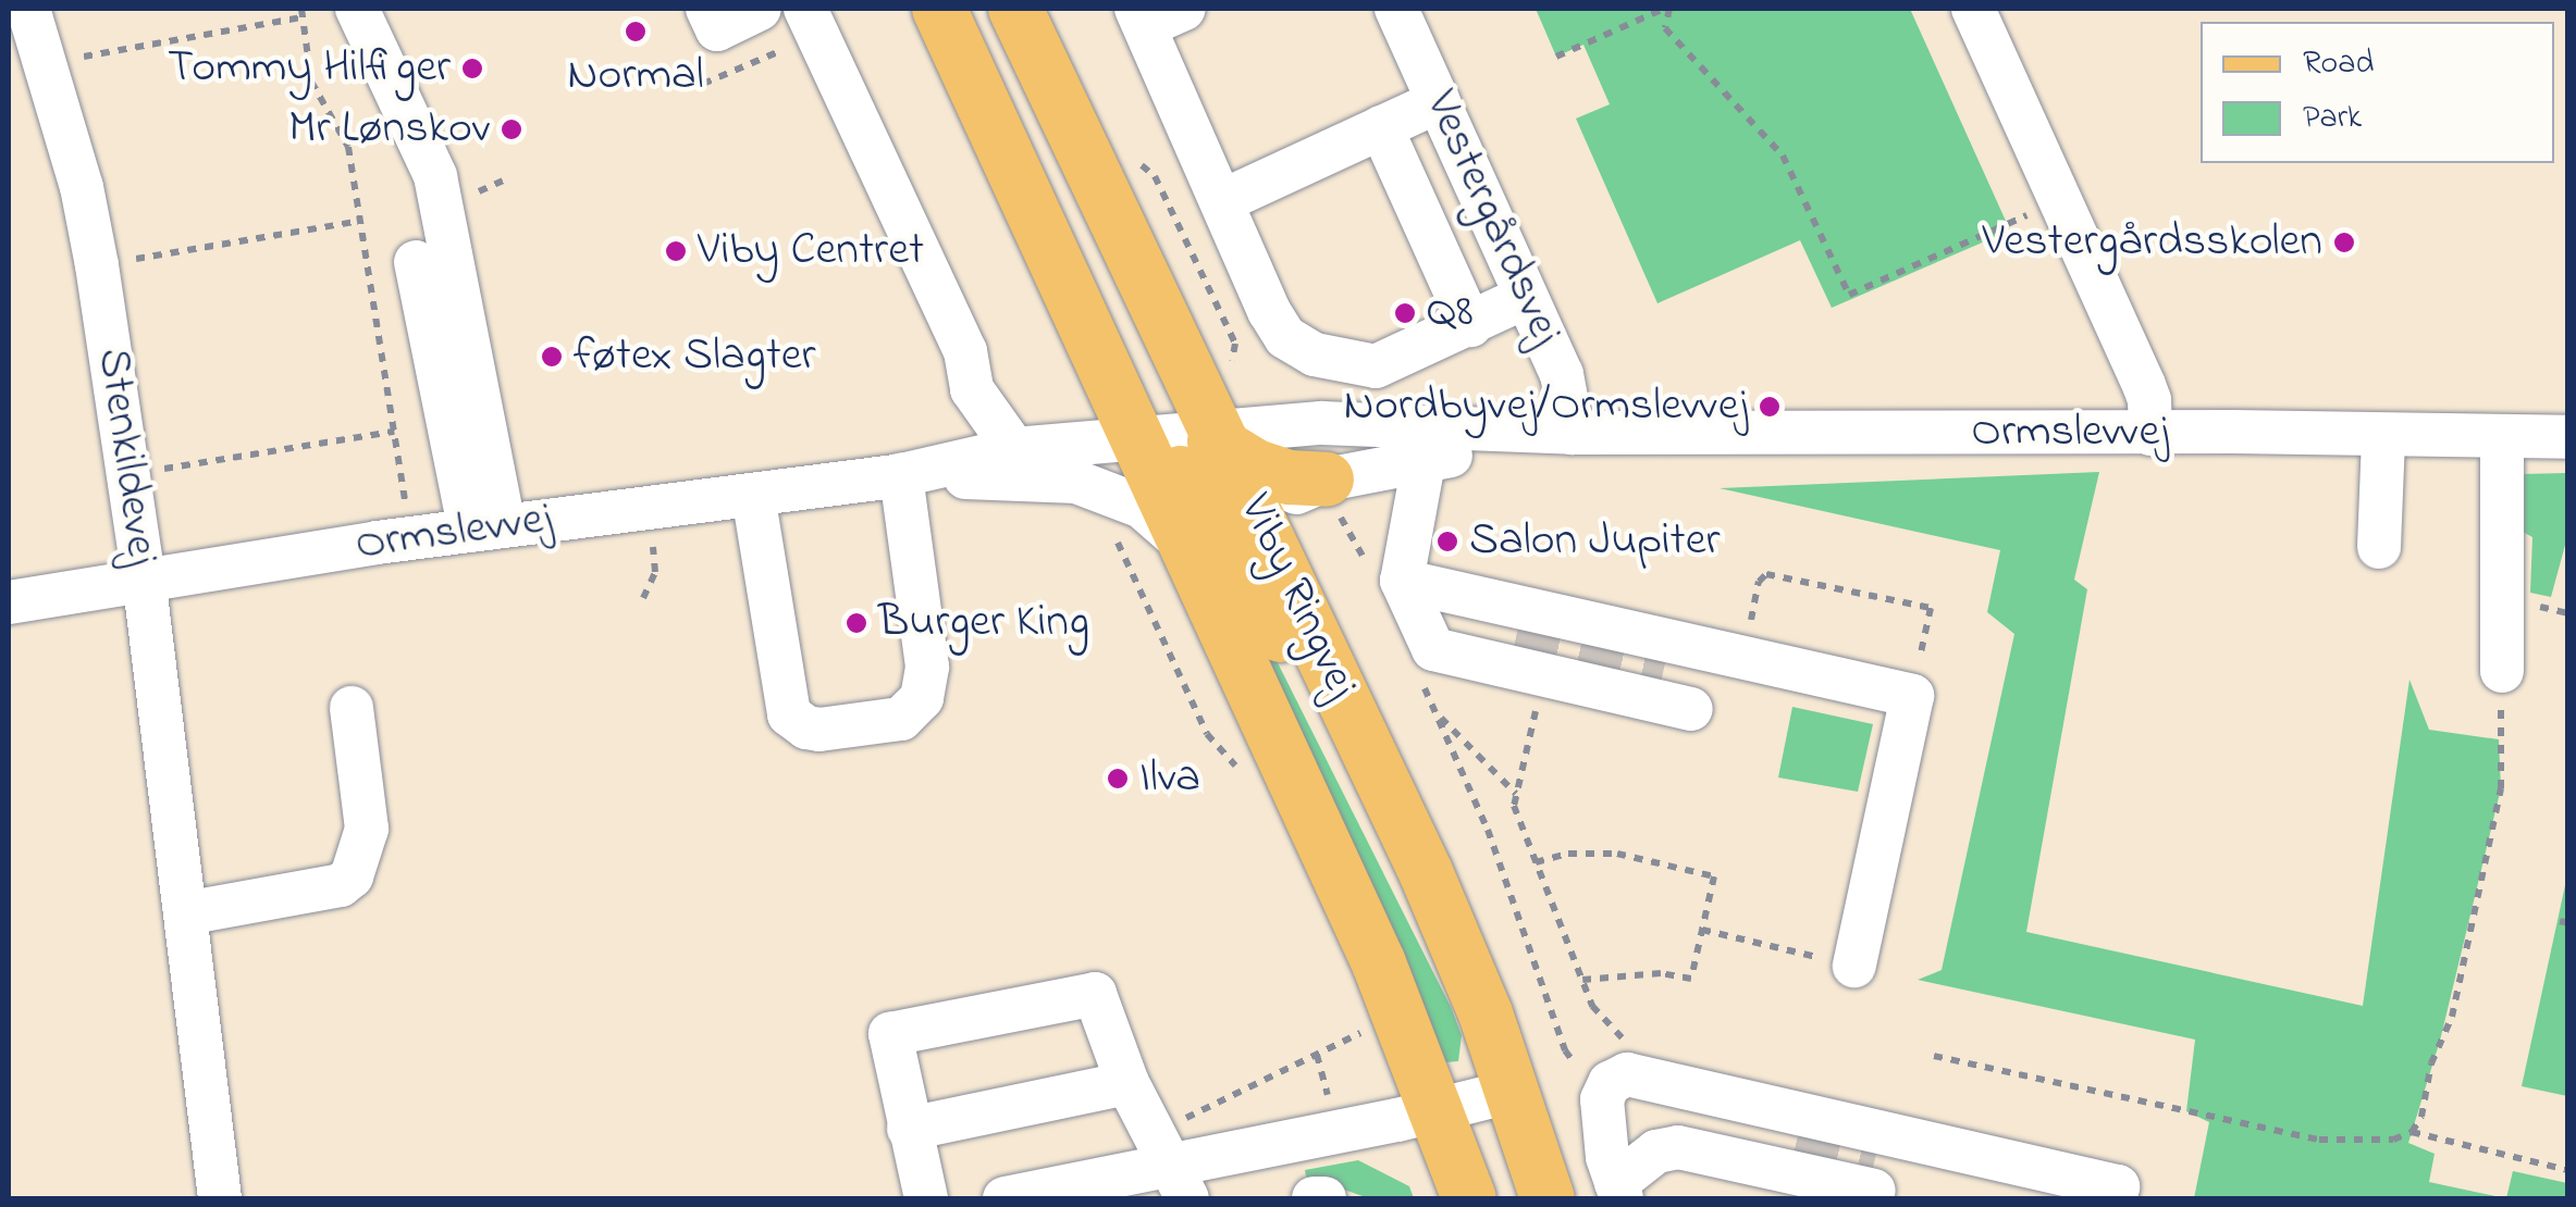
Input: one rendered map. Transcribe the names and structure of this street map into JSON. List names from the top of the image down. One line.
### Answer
{"streets":{"main road":["Viby Ringvej"],"street":["Vestergårdsvej","Ormslevvej","Stenkildevej"]},"crossings":[["Vestergårdsvej","Ormslevvej"],["Ormslevvej","Stenkildevej"],["Ormslevvej","Viby Ringvej"]],"places":["Normal","Tommy Hilfiger","Mr Lønskov","Vestergårdsskolen","Viby Centret","Q8","føtex Slagter","Nordbyvej/Ormslevvej","Salon Jupiter","Burger King","Ilva"],"legend":["Road","Park"]}
